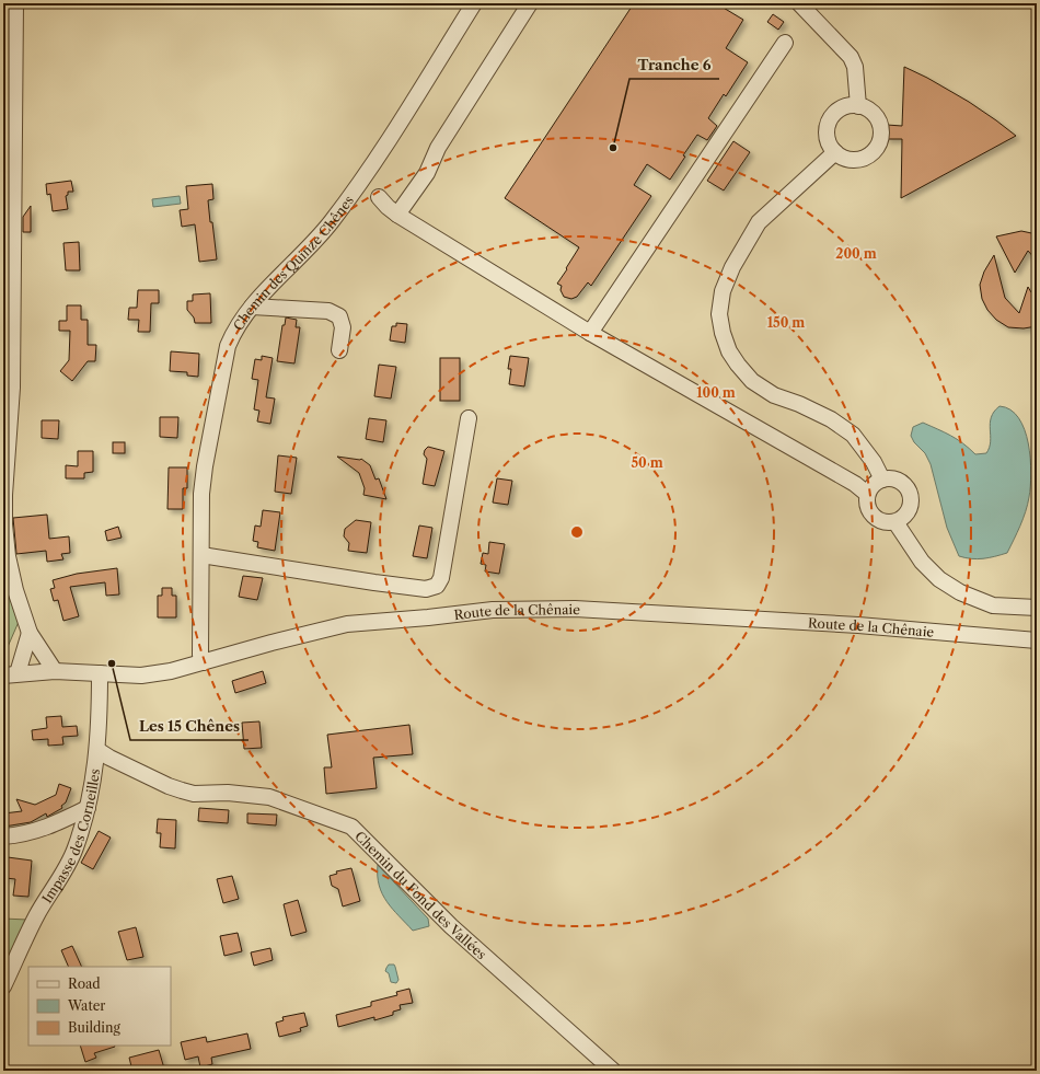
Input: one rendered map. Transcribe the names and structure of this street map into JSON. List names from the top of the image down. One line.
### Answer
{"streets":{"street":["Chemin des Quinze Chênes","Route de la Chênaie","Impasse des Corneilles","Chemin du Fond des Vallées"]},"crossings":[["Chemin des Quinze Chênes","Route de la Chênaie"],["Route de la Chênaie","Impasse des Corneilles"],["Impasse des Corneilles","Chemin du Fond des Vallées"]],"places":["Tranche 6","Les 15 Chênes"],"legend":["Road","Water","Building"],"rings":["200 m","150 m","100 m","50 m"]}
